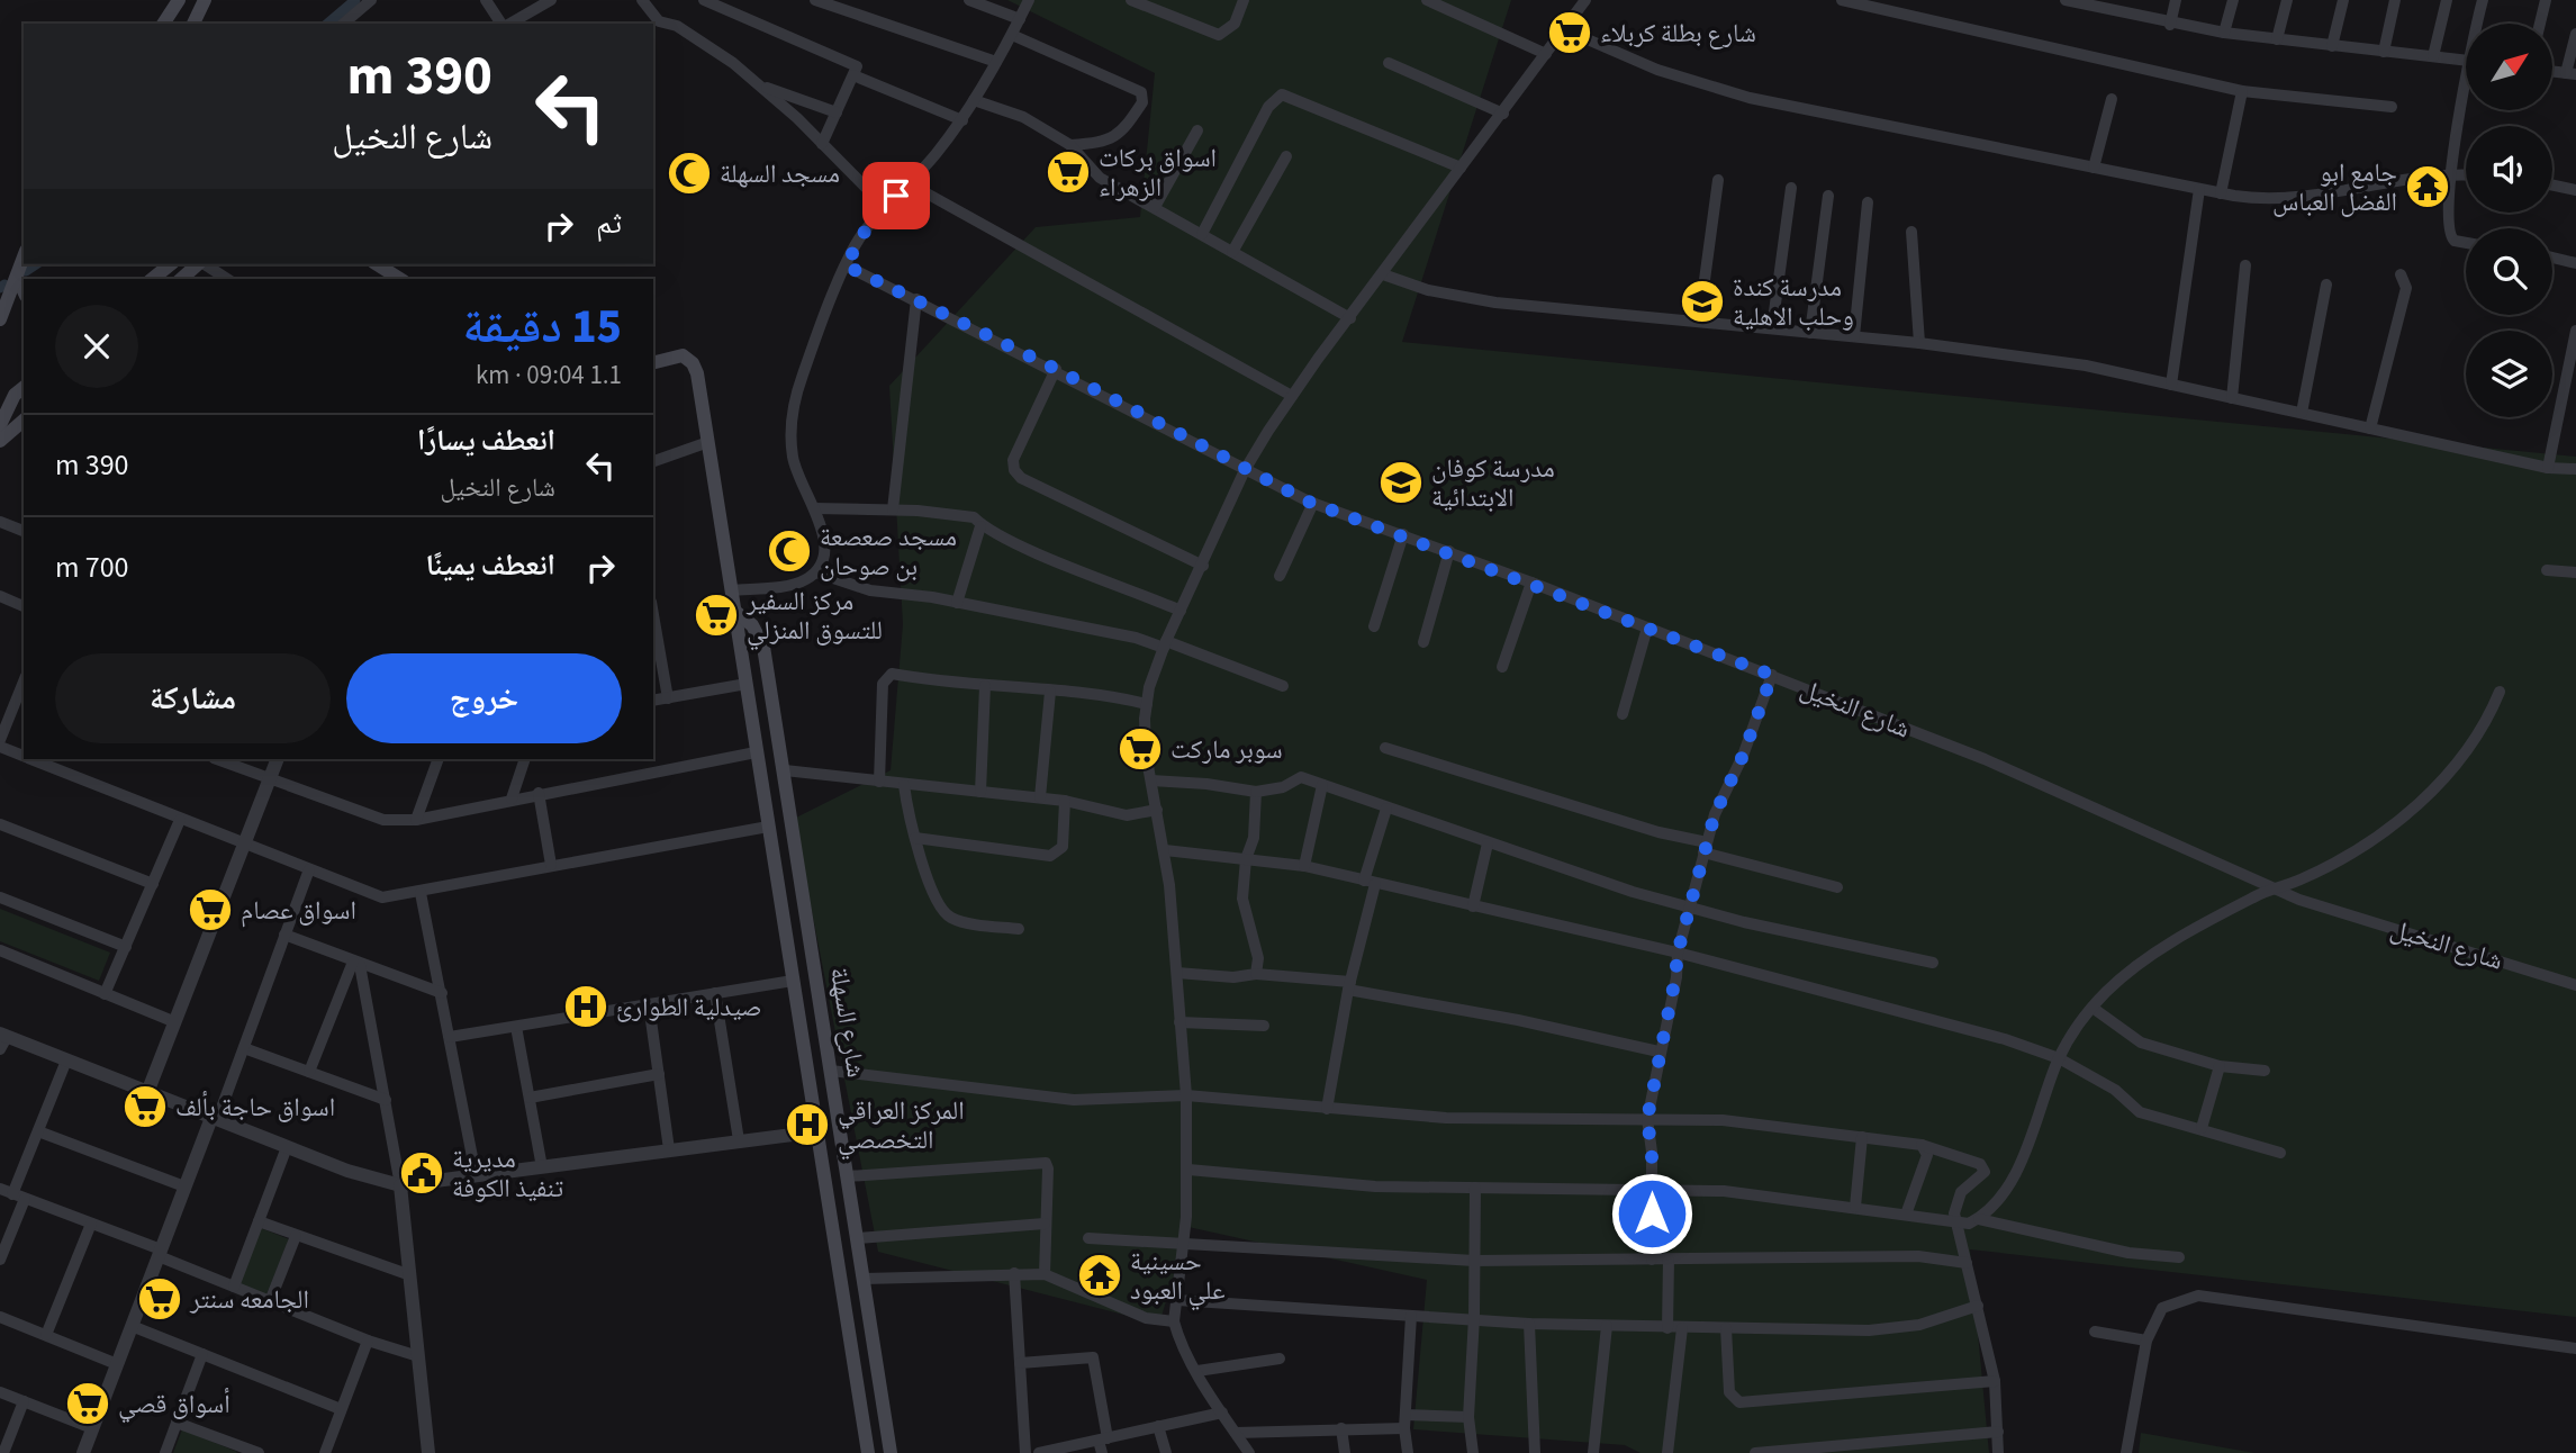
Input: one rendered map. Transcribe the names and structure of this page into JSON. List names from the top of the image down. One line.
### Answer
{"streets":{"main road":["شارع السهلة"],"street":["شارع النخيل"]},"places":{"supermarket":["شارع بطلة كربلاء","اسواق بركات الزهراء","مركز السفير للتسوق المنزلي","سوبر ماركت","اسواق عصام","اسواق حاجة بألف","الجامعه سنتر","أسواق قصي"],"mosque":["مسجد السهلة","مسجد صعصعة بن صوحان"],"temple":["جامع ابو الفضل العباس","حسينية علي العبود"],"school or university":["مدرسة كندة وحلب الاهلية","مدرسة كوفان الابتدائية"],"hospital":["صيدلية الطوارئ","المركز العراقي التخصصي"],"public building":["مديرية تنفيذ الكوفة"]},"north":"top right","page":{"turn":["390 m","شارع النخيل"],"then":"ثم","heading":["15 دقيقة","1.1 km · 09:04"],"list":[{"name":"انعطف يسارًا","note":"شارع النخيل","value":"390 m"},{"name":"انعطف يمينًا","value":"700 m"}],"buttons":["خروج","مشاركة"]}}
